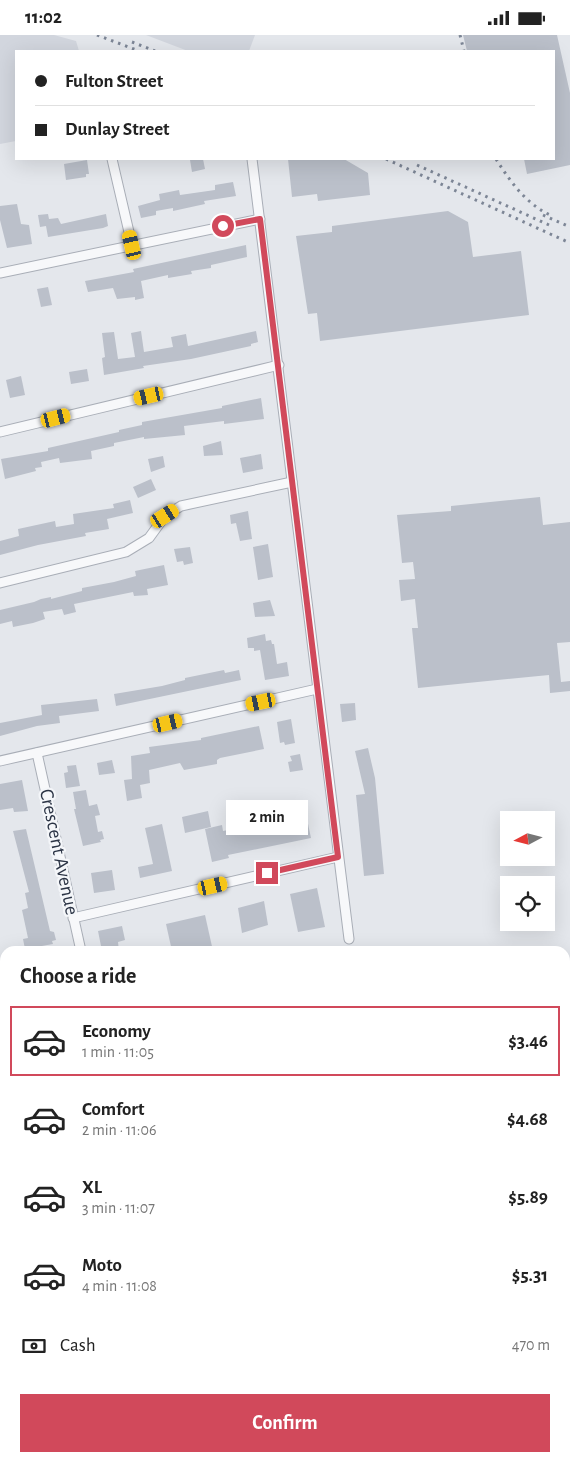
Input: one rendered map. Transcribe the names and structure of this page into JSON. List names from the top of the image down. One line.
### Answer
{"streets":{"street":["Crescent Avenue"]},"north":"left","page":{"status":"11:02","banner":["Fulton Street","Dunlay Street"],"bubble":"2 min","heading":"Choose a ride","list":[{"name":"Economy","note":"1 min · 11:05","value":"$3.46"},{"name":"Comfort","note":"2 min · 11:06","value":"$4.68"},{"name":"XL","note":"3 min · 11:07","value":"$5.89"},{"name":"Moto","note":"4 min · 11:08","value":"$5.31"}],"pay":["Cash","470 m"],"buttons":"Confirm"}}
